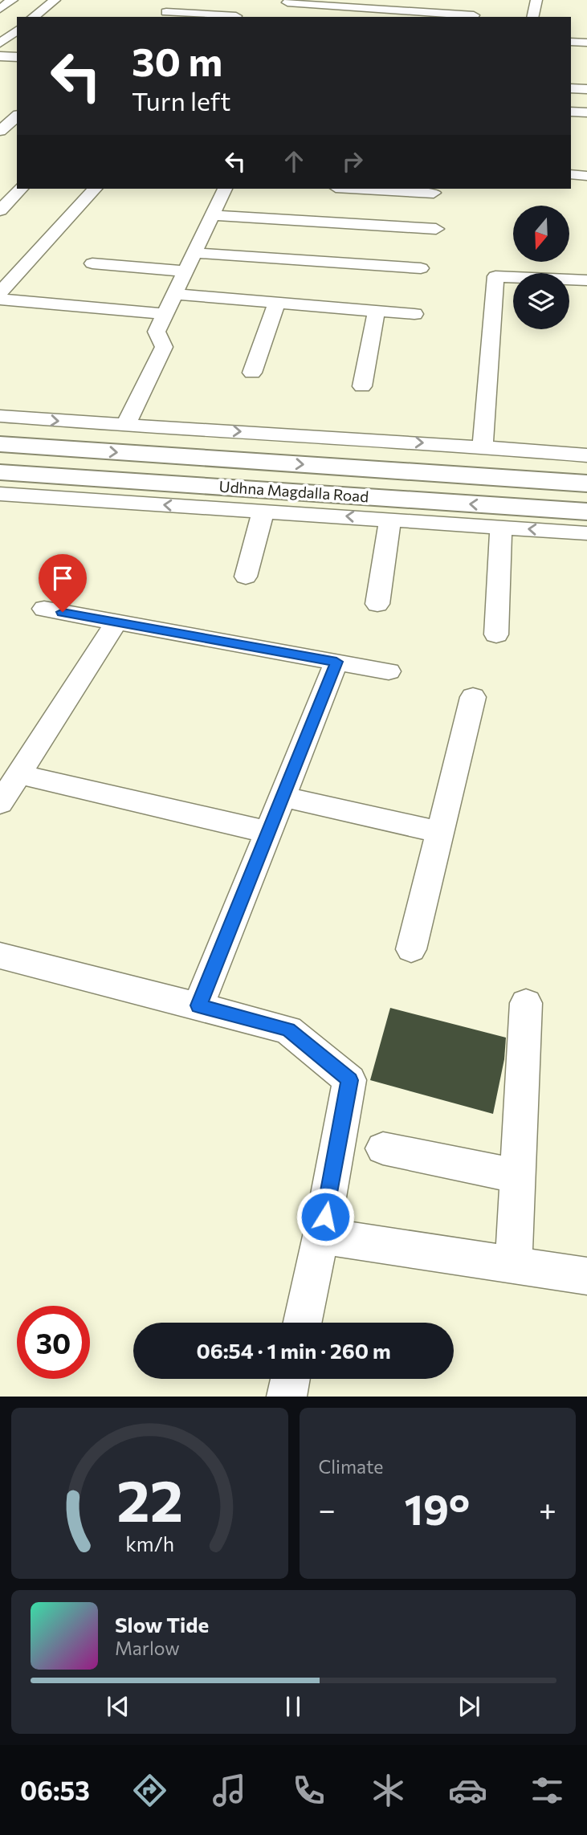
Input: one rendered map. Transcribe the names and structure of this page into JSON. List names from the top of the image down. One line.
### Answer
{"streets":{"main road":["Udhna Magdalla Road"]},"north":"bottom","page":{"turn":["30 m","Turn left"],"limit":"30","trip":"06:54 · 1 min · 260 m","tile":"Climate","heat":["−","19°","+"],"song":["Slow Tide","Marlow"],"tabs":"06:53","gauge":["22","km/h"]}}
